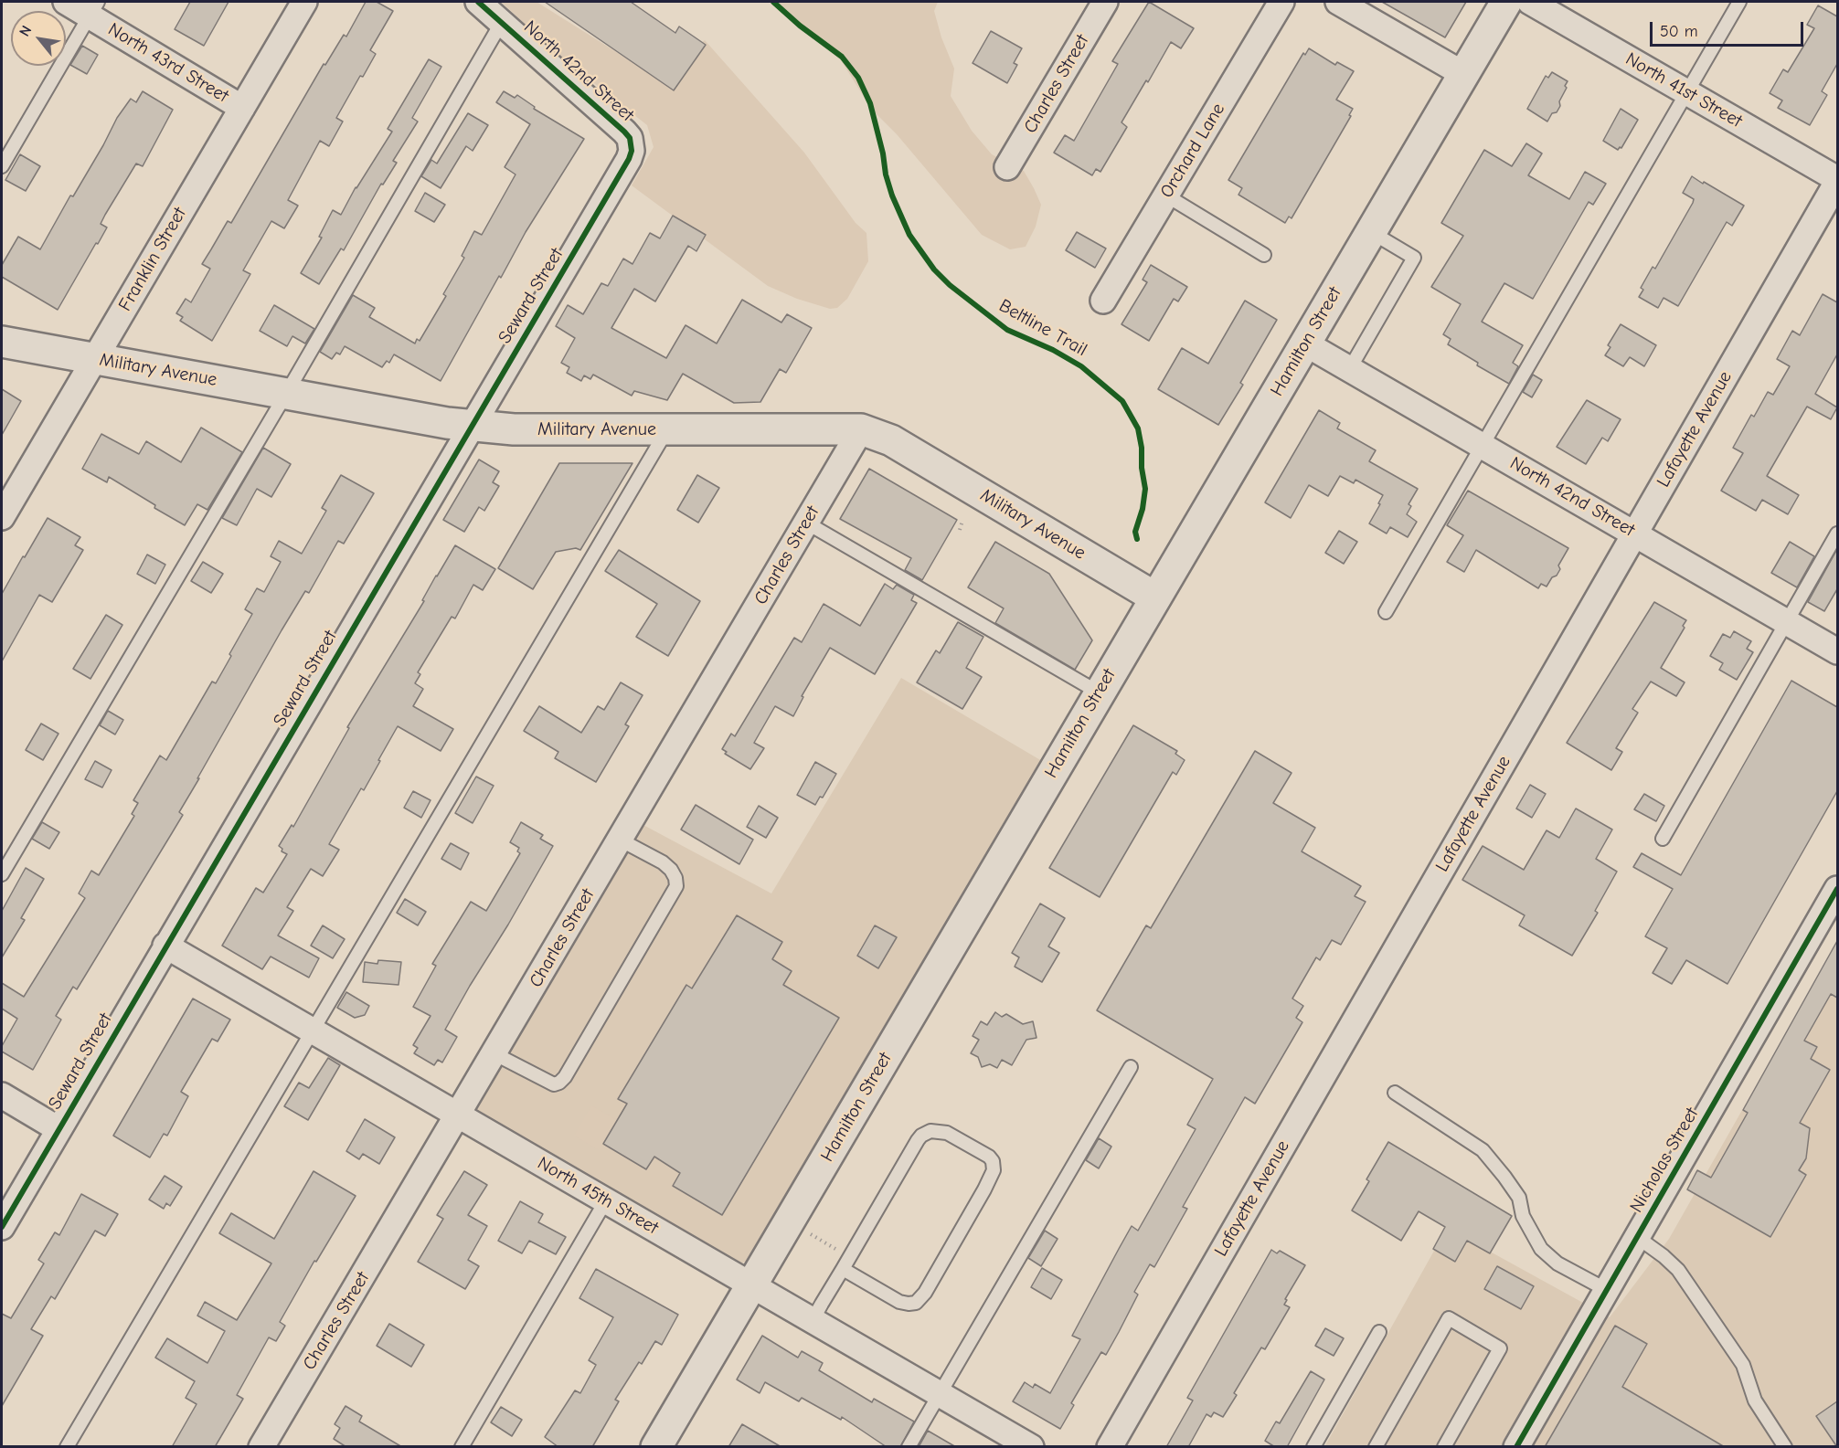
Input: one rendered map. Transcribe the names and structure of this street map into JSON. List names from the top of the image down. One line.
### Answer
{"streets":{"main road":["Hamilton Street","Military Avenue"],"street":["North 43rd Street","North 42nd Street","Charles Street","North 41st Street","Orchard Lane","Franklin Street","Seward Street","Lafayette Avenue","Nicholas Street","North 45th Street"],"cycle path":["Beltline Trail"]},"crossings":[["North 43rd Street","Franklin Street"],["North 42nd Street","Seward Street"],["North 42nd Street","Hamilton Street"],["North 42nd Street","Lafayette Avenue"],["Charles Street","Military Avenue"],["Charles Street","North 45th Street"],["North 41st Street","Lafayette Avenue"],["Franklin Street","Military Avenue"],["Seward Street","Military Avenue"],["Seward Street","North 45th Street"],["Hamilton Street","Military Avenue"],["Hamilton Street","North 45th Street"]],"scale_bar":"50 m","north":"top left"}
